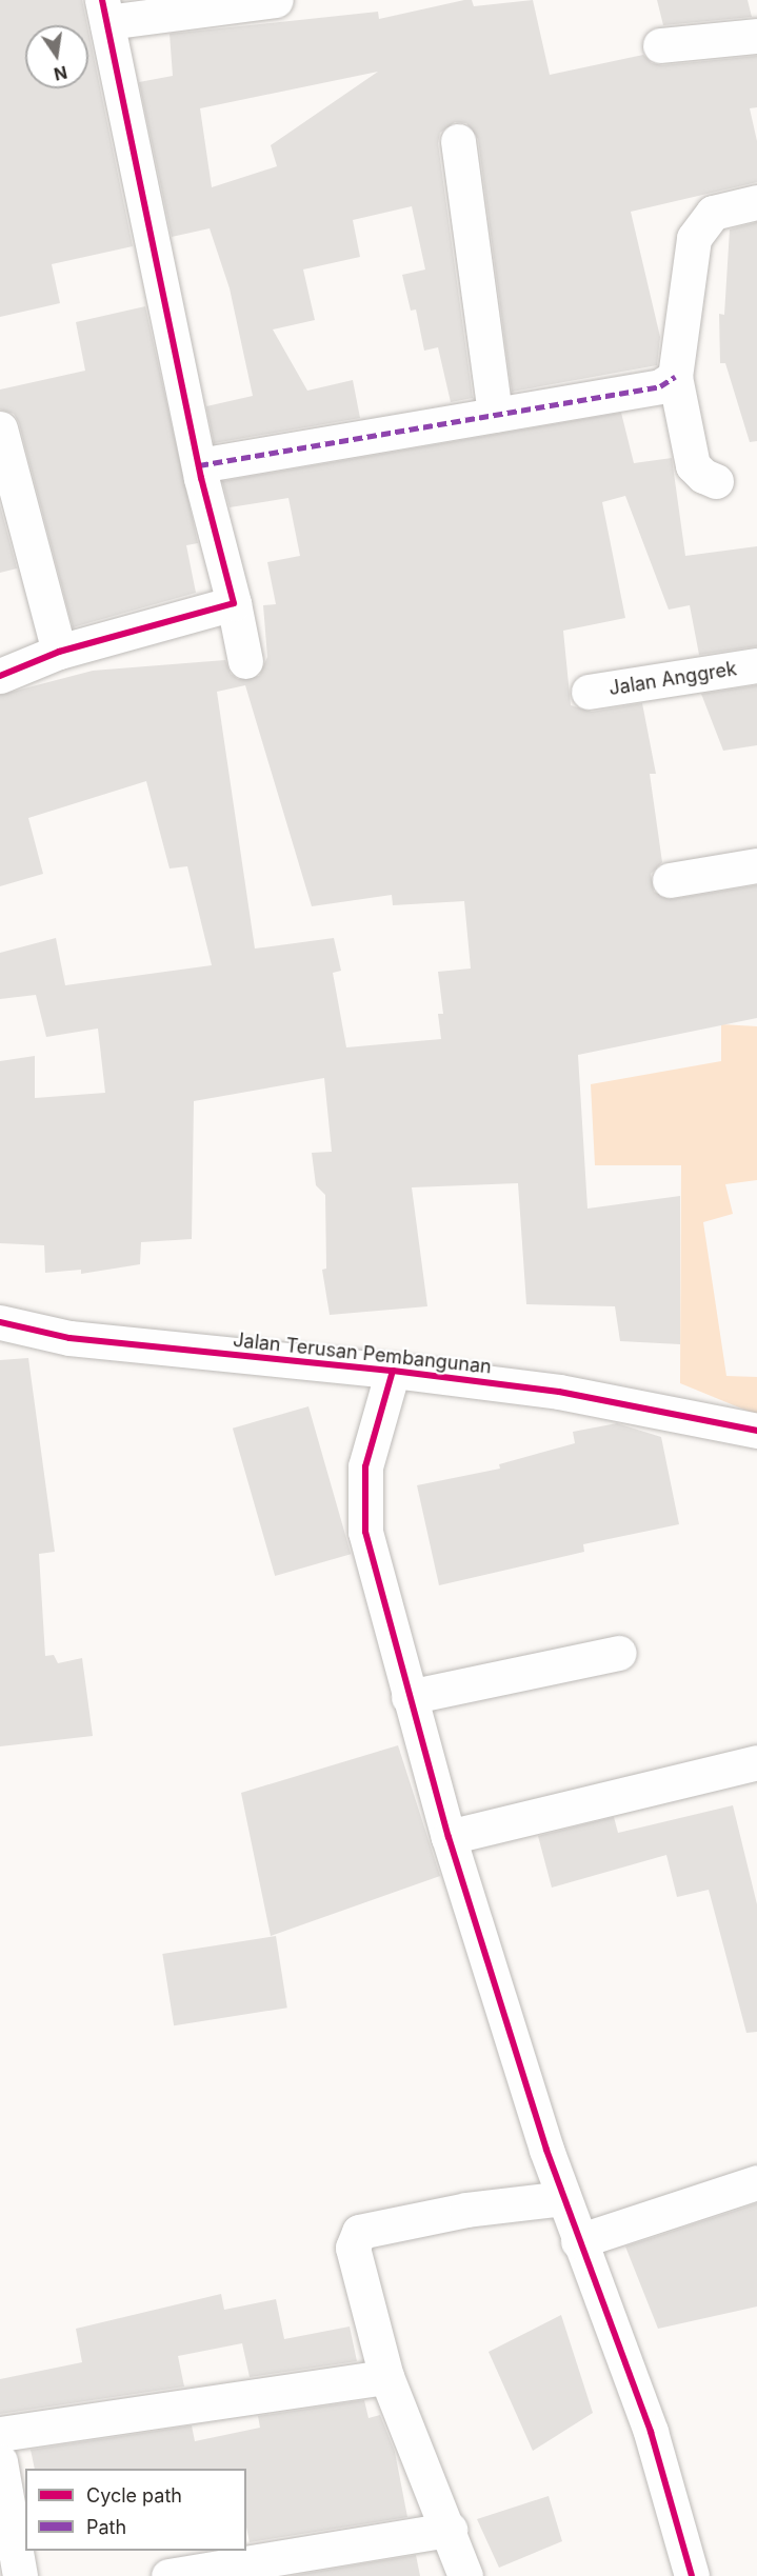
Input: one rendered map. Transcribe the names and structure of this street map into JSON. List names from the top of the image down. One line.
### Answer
{"streets":{"street":["Jalan Anggrek","Jalan Terusan Pembangunan"]},"legend":["Cycle path","Path"],"north":"bottom"}
